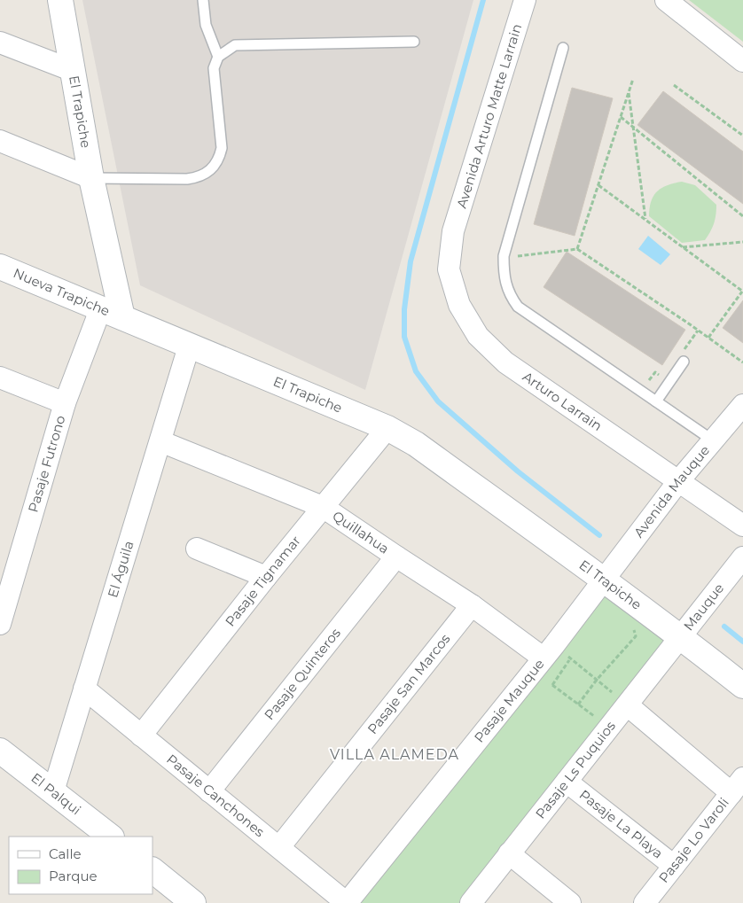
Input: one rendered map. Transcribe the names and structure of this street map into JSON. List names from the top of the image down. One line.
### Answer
{"streets":{"street":["El Trapiche","Avenida Arturo Matte Larrain","Nueva Trapiche","Arturo Larrain","Pasaje Futrono","Avenida Mauque","Quillahua","El Águila","Pasaje Tignamar","Mauque","Pasaje Quinteros","Pasaje San Marcos","Pasaje Mauque","Pasaje Ls Puquios","El Palqui","Pasaje Canchones","Pasaje La Playa","Pasaje Lo Varoli"]},"crossings":[["El Trapiche","Nueva Trapiche"],["El Trapiche","Pasaje Futrono"],["El Trapiche","Avenida Mauque"],["El Trapiche","El Águila"],["El Trapiche","Pasaje Tignamar"],["El Trapiche","Mauque"],["El Trapiche","Pasaje Mauque"],["El Trapiche","Pasaje Ls Puquios"],["Avenida Arturo Matte Larrain","Arturo Larrain"],["Nueva Trapiche","Pasaje Futrono"],["Arturo Larrain","Avenida Mauque"],["Avenida Mauque","Pasaje Mauque"],["Quillahua","El Águila"],["Quillahua","Pasaje Tignamar"],["Quillahua","Pasaje Quinteros"],["Quillahua","Pasaje San Marcos"],["Quillahua","Pasaje Mauque"],["El Águila","El Palqui"],["El Águila","Pasaje Canchones"],["Pasaje Tignamar","Pasaje Canchones"],["Mauque","Pasaje Ls Puquios"],["Pasaje Quinteros","Pasaje Canchones"],["Pasaje San Marcos","Pasaje Canchones"],["Pasaje Mauque","Pasaje Canchones"],["Pasaje Ls Puquios","Pasaje La Playa"],["Pasaje La Playa","Pasaje Lo Varoli"]],"districts":["VILLA ALAMEDA"],"legend":["Calle","Parque"]}
